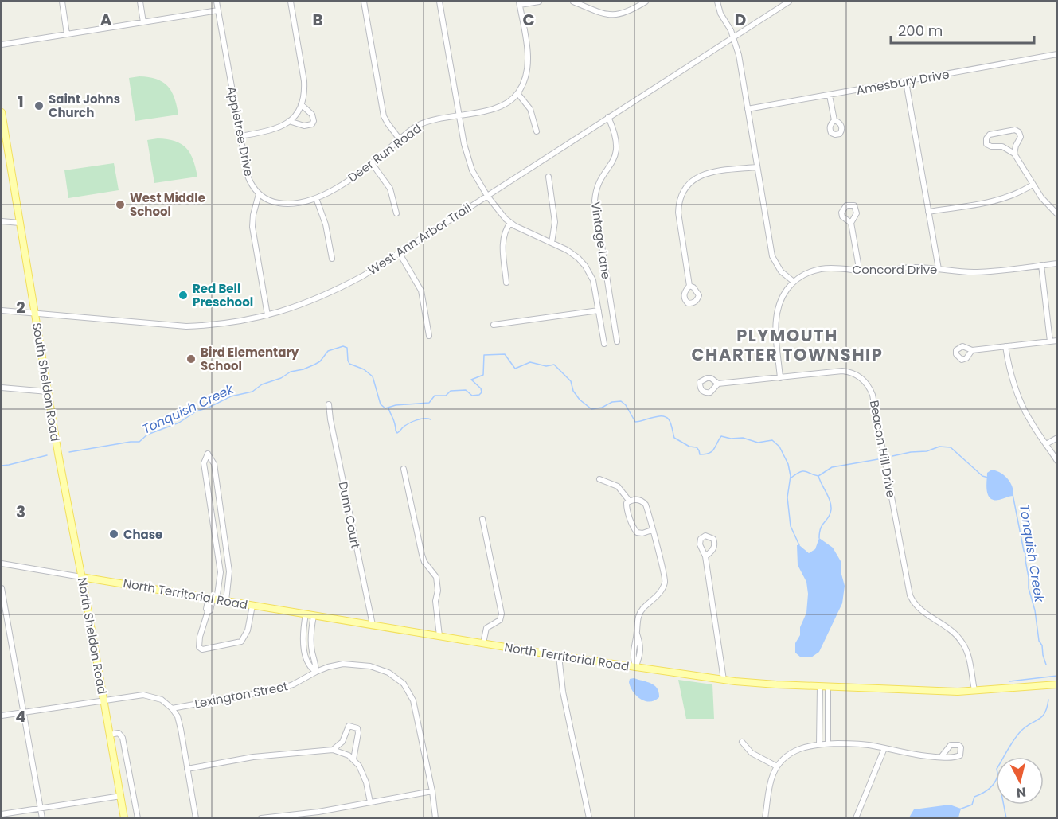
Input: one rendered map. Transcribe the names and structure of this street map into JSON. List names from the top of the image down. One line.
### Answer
{"streets":{"main road":["South Sheldon Road","North Territorial Road","North Sheldon Road"],"street":["Amesbury Drive","Appletree Drive","Deer Run Road","West Ann Arbor Trail","Vintage Lane","Concord Drive","Beacon Hill Drive","Dunn Court","Lexington Street"]},"crossings":[["Appletree Drive","Deer Run Road"],["West Ann Arbor Trail","Vintage Lane"],["West Ann Arbor Trail","South Sheldon Road"],["South Sheldon Road","North Sheldon Road"],["Beacon Hill Drive","North Territorial Road"],["Dunn Court","North Territorial Road"],["North Territorial Road","North Sheldon Road"]],"districts":["PLYMOUTH CHARTER TOWNSHIP"],"water":["Tonquish Creek"],"places":["Saint Johns Church","West Middle School","Red Bell Preschool","Bird Elementary School","Chase"],"scale_bar":"200 m","north":"bottom","grid":{"columns":["A","B","C","D"],"rows":["1","2","3","4"]}}
